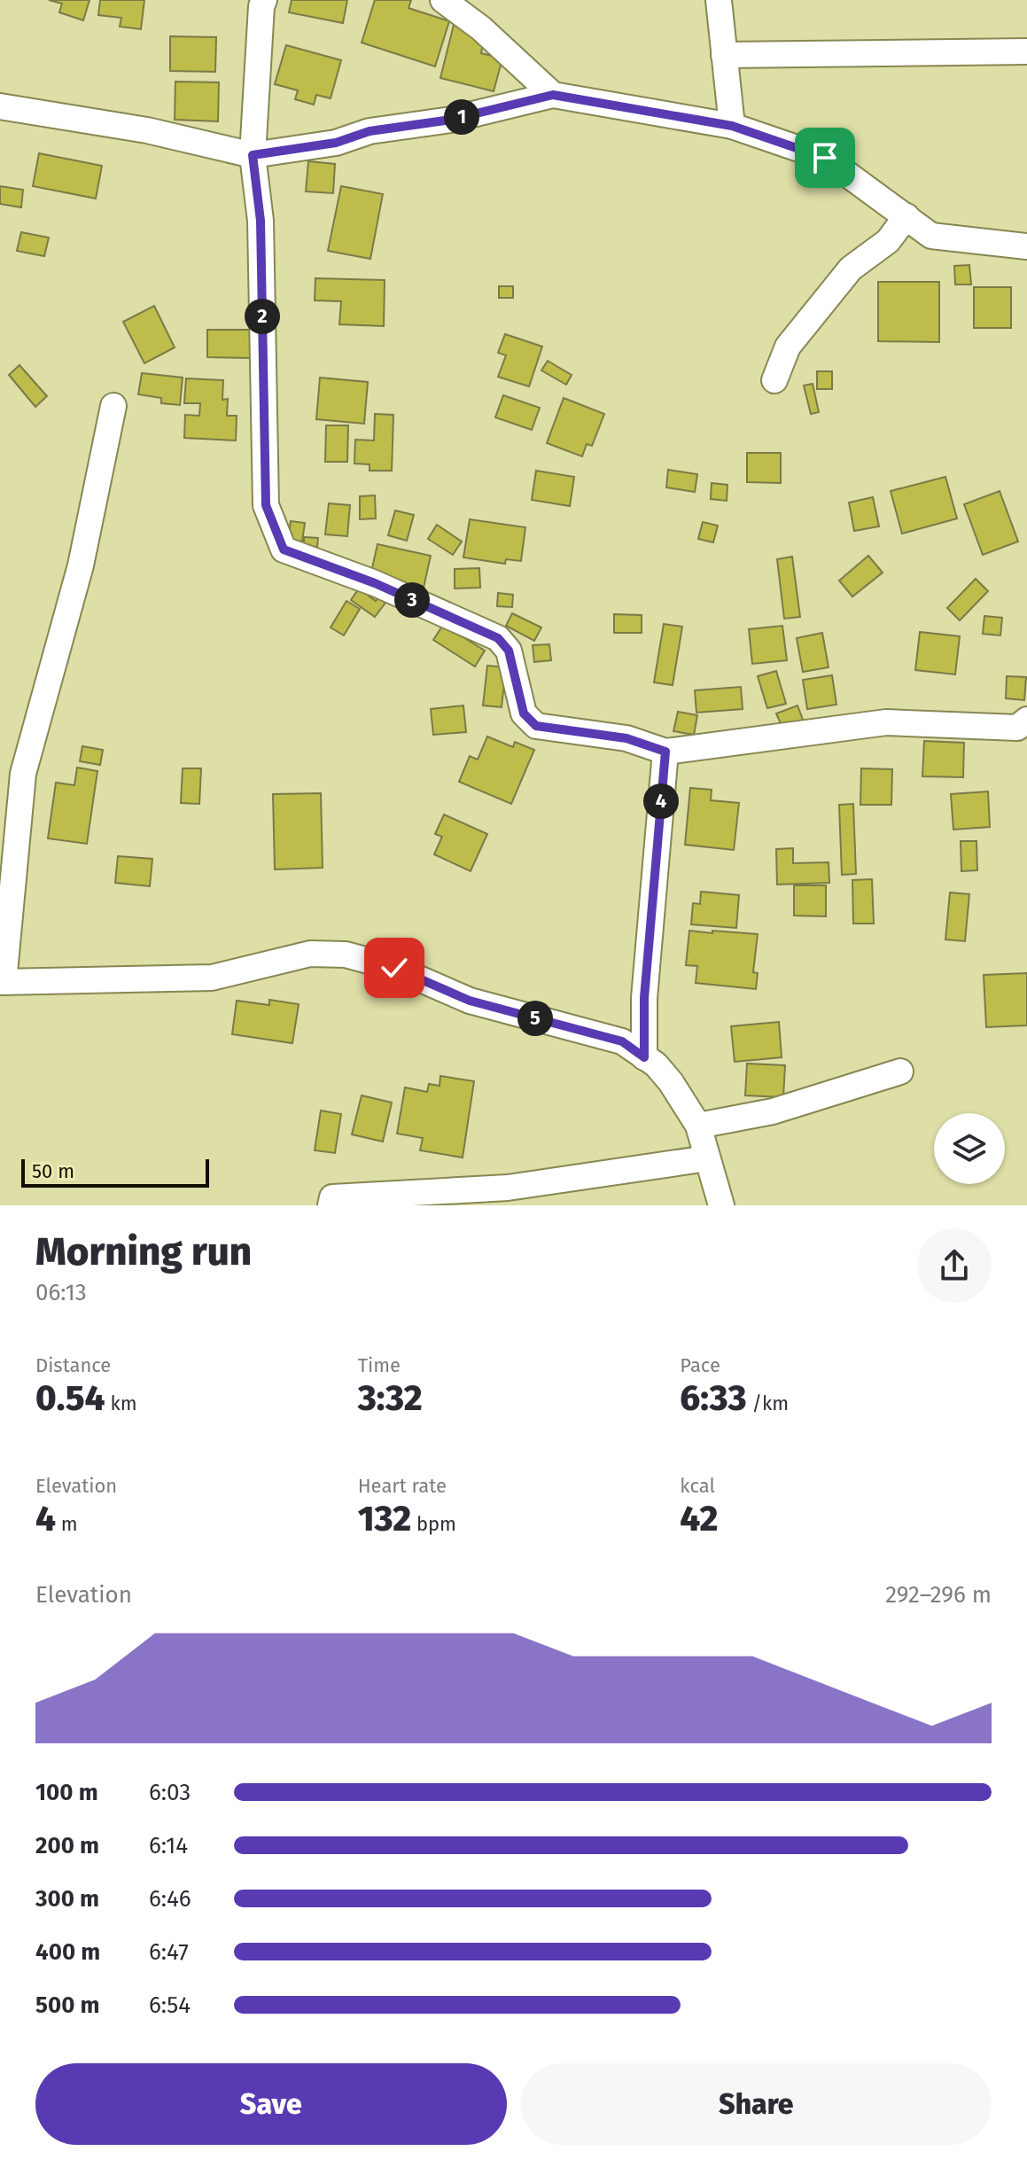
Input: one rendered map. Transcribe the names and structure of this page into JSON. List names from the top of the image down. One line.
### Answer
{"scale_bar":"50 m","page":{"pins":["1","2","3","4","5"],"scale":"50 m","heading":["Morning run","06:13"],"stats":[["Distance","0.54 km"],["Time","3:32"],["Pace","6:33 /km"],["Elevation","4 m"],["Heart rate","132 bpm"],["kcal","42"]],"chart":["Elevation","292–296 m"],"list":[{"name":"100 m","note":"6:03"},{"name":"200 m","note":"6:14"},{"name":"300 m","note":"6:46"},{"name":"400 m","note":"6:47"},{"name":"500 m","note":"6:54"}],"buttons":["Save","Share"]}}
